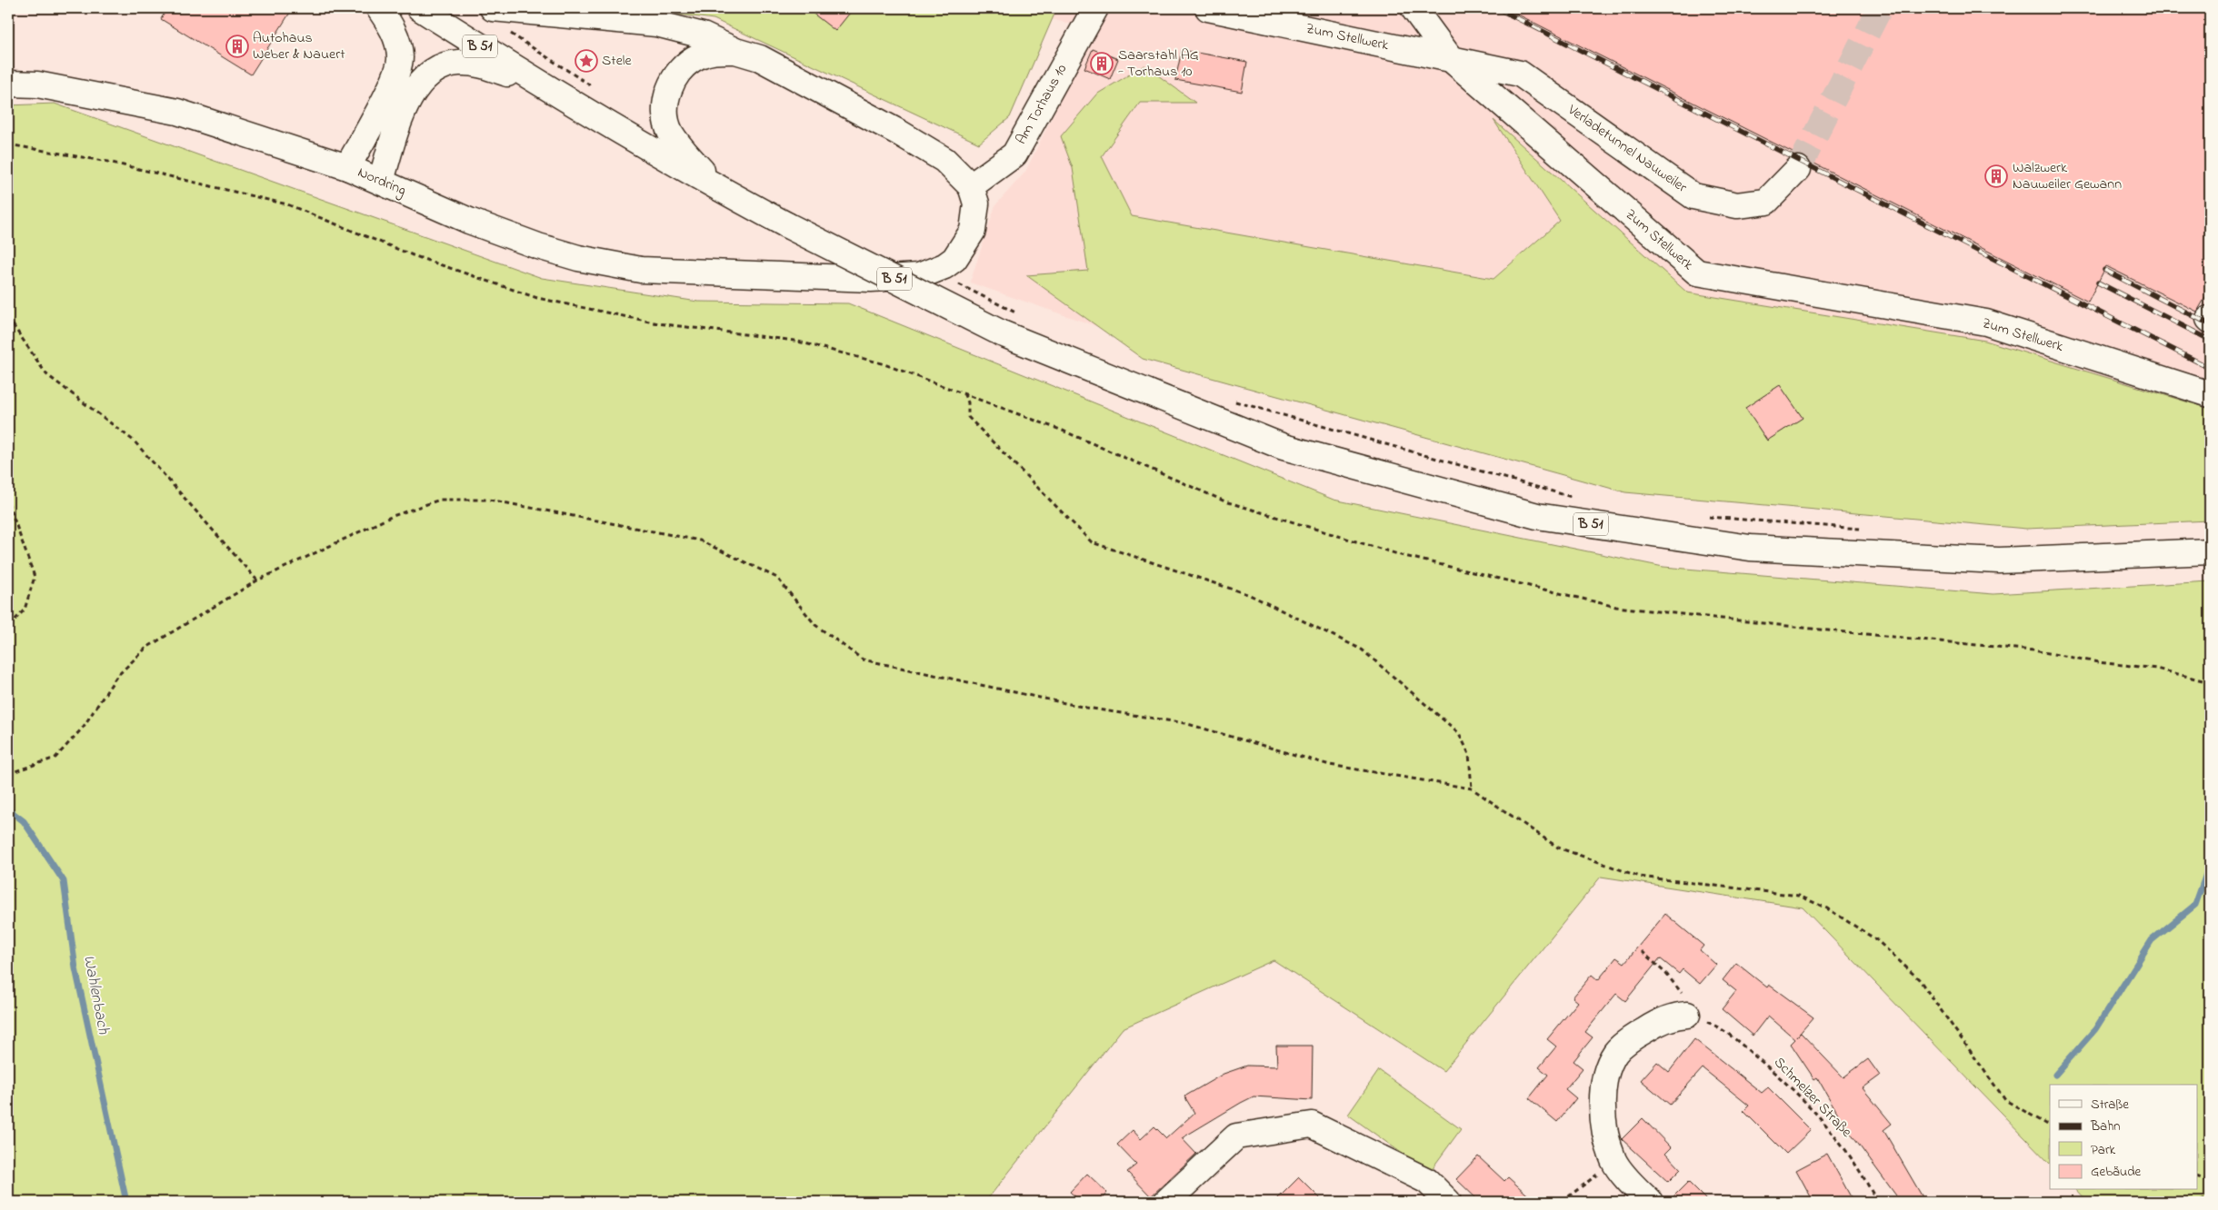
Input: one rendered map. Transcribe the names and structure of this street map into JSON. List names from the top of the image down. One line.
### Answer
{"streets":{"main road":["Zum Stellwerk","B 51","Am Torhaus 10","Verladetunnel Nauweiler","Nordring"],"path":["Schmelzer Straße"]},"crossings":[["Zum Stellwerk","Verladetunnel Nauweiler"],["Am Torhaus 10","Nordring"]],"water":["Wahlenbach"],"places":{"building":["Autohaus Weber & Nauert","Saarstahl AG - Torhaus 10","Walzwerk Nauweiler Gewann"],"place":["Stele"]},"legend":["Straße","Bahn","Park","Gebäude"]}
